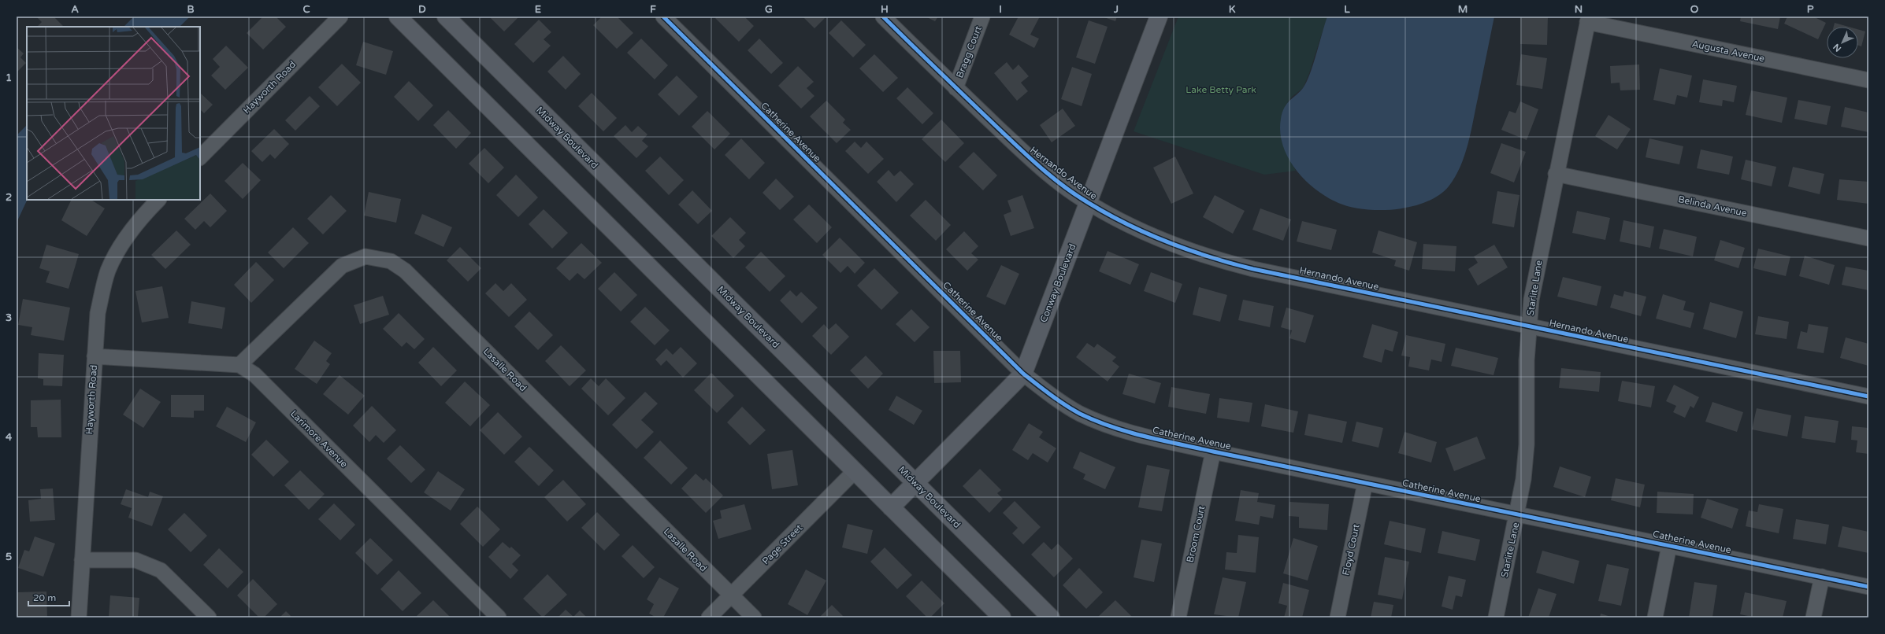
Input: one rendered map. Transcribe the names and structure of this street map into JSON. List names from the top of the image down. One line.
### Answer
{"streets":{"street":["Augusta Avenue","Bragg Court","Hayworth Road","Catherine Avenue","Midway Boulevard","Hernando Avenue","Belinda Avenue","Conway Boulevard","Starlite Lane","Lasalle Road","Larimore Avenue","Broom Court","Page Street","Floyd Court"]},"crossings":[["Augusta Avenue","Starlite Lane"],["Bragg Court","Hernando Avenue"],["Hayworth Road","Larimore Avenue"],["Catherine Avenue","Conway Boulevard"],["Catherine Avenue","Starlite Lane"],["Catherine Avenue","Broom Court"],["Catherine Avenue","Floyd Court"],["Midway Boulevard","Conway Boulevard"],["Hernando Avenue","Conway Boulevard"],["Hernando Avenue","Starlite Lane"],["Belinda Avenue","Starlite Lane"],["Lasalle Road","Larimore Avenue"],["Lasalle Road","Page Street"]],"parks":["Lake Betty Park"],"scale_bar":"20 m","north":"bottom left","grid":{"columns":["A","B","C","D","E","F","G","H","I","J","K","L","M","N","O","P"],"rows":["1","2","3","4","5"]}}
